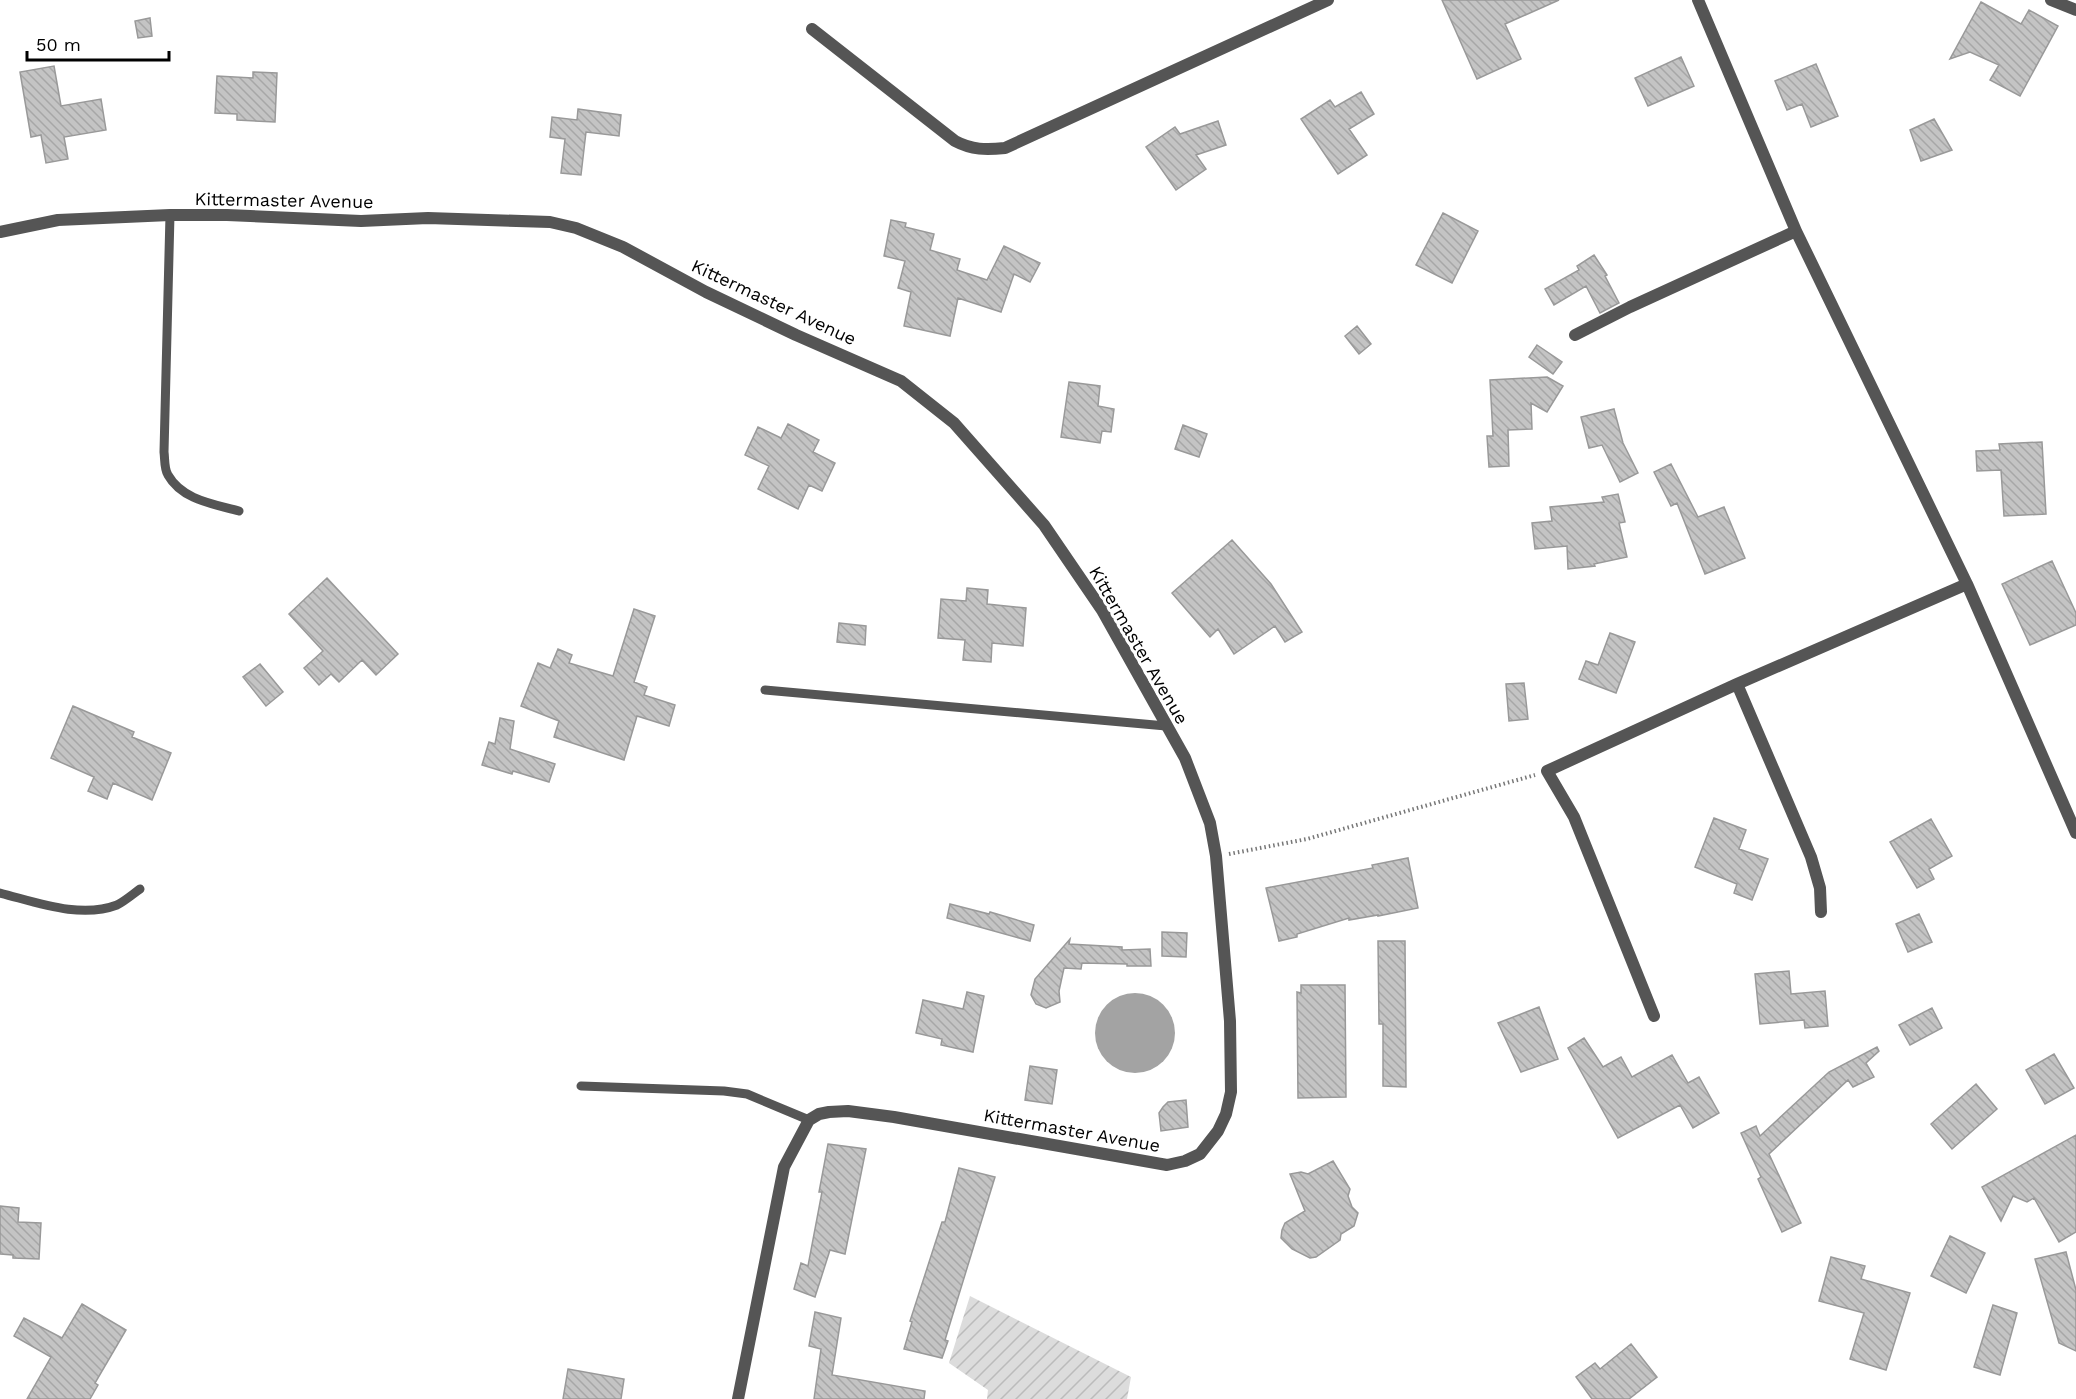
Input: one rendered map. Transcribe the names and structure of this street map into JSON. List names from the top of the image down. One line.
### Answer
{"streets":{"street":["Kittermaster Avenue"]},"scale_bar":"50 m"}
